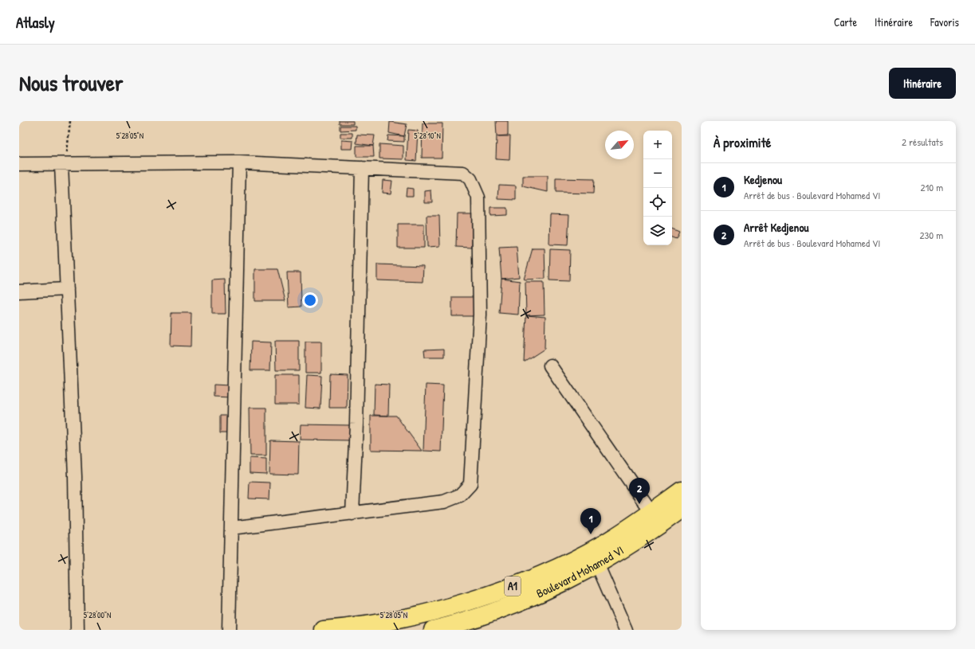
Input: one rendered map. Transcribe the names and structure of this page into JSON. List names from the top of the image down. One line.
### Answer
{"streets":{"main road":["Boulevard Mohamed VI","A1"]},"north":"top right","page":{"header":"Atlasly","nav":["Carte","Itinéraire","Favoris"],"title":"Nous trouver","buttons":"Itinéraire","heading":["À proximité","2 résultats"],"map_buttons":["+","−"],"list":[{"mark":"1","name":"Kedjenou","note":"Arrêt de bus · Boulevard Mohamed VI","value":"210 m"},{"mark":"2","name":"Arrêt Kedjenou","note":"Arrêt de bus · Boulevard Mohamed VI","value":"230 m"}],"pins":["2","1"]},"coordinates":["5°28'05\"N","5°28'10\"N","5°28'00\"N"]}
